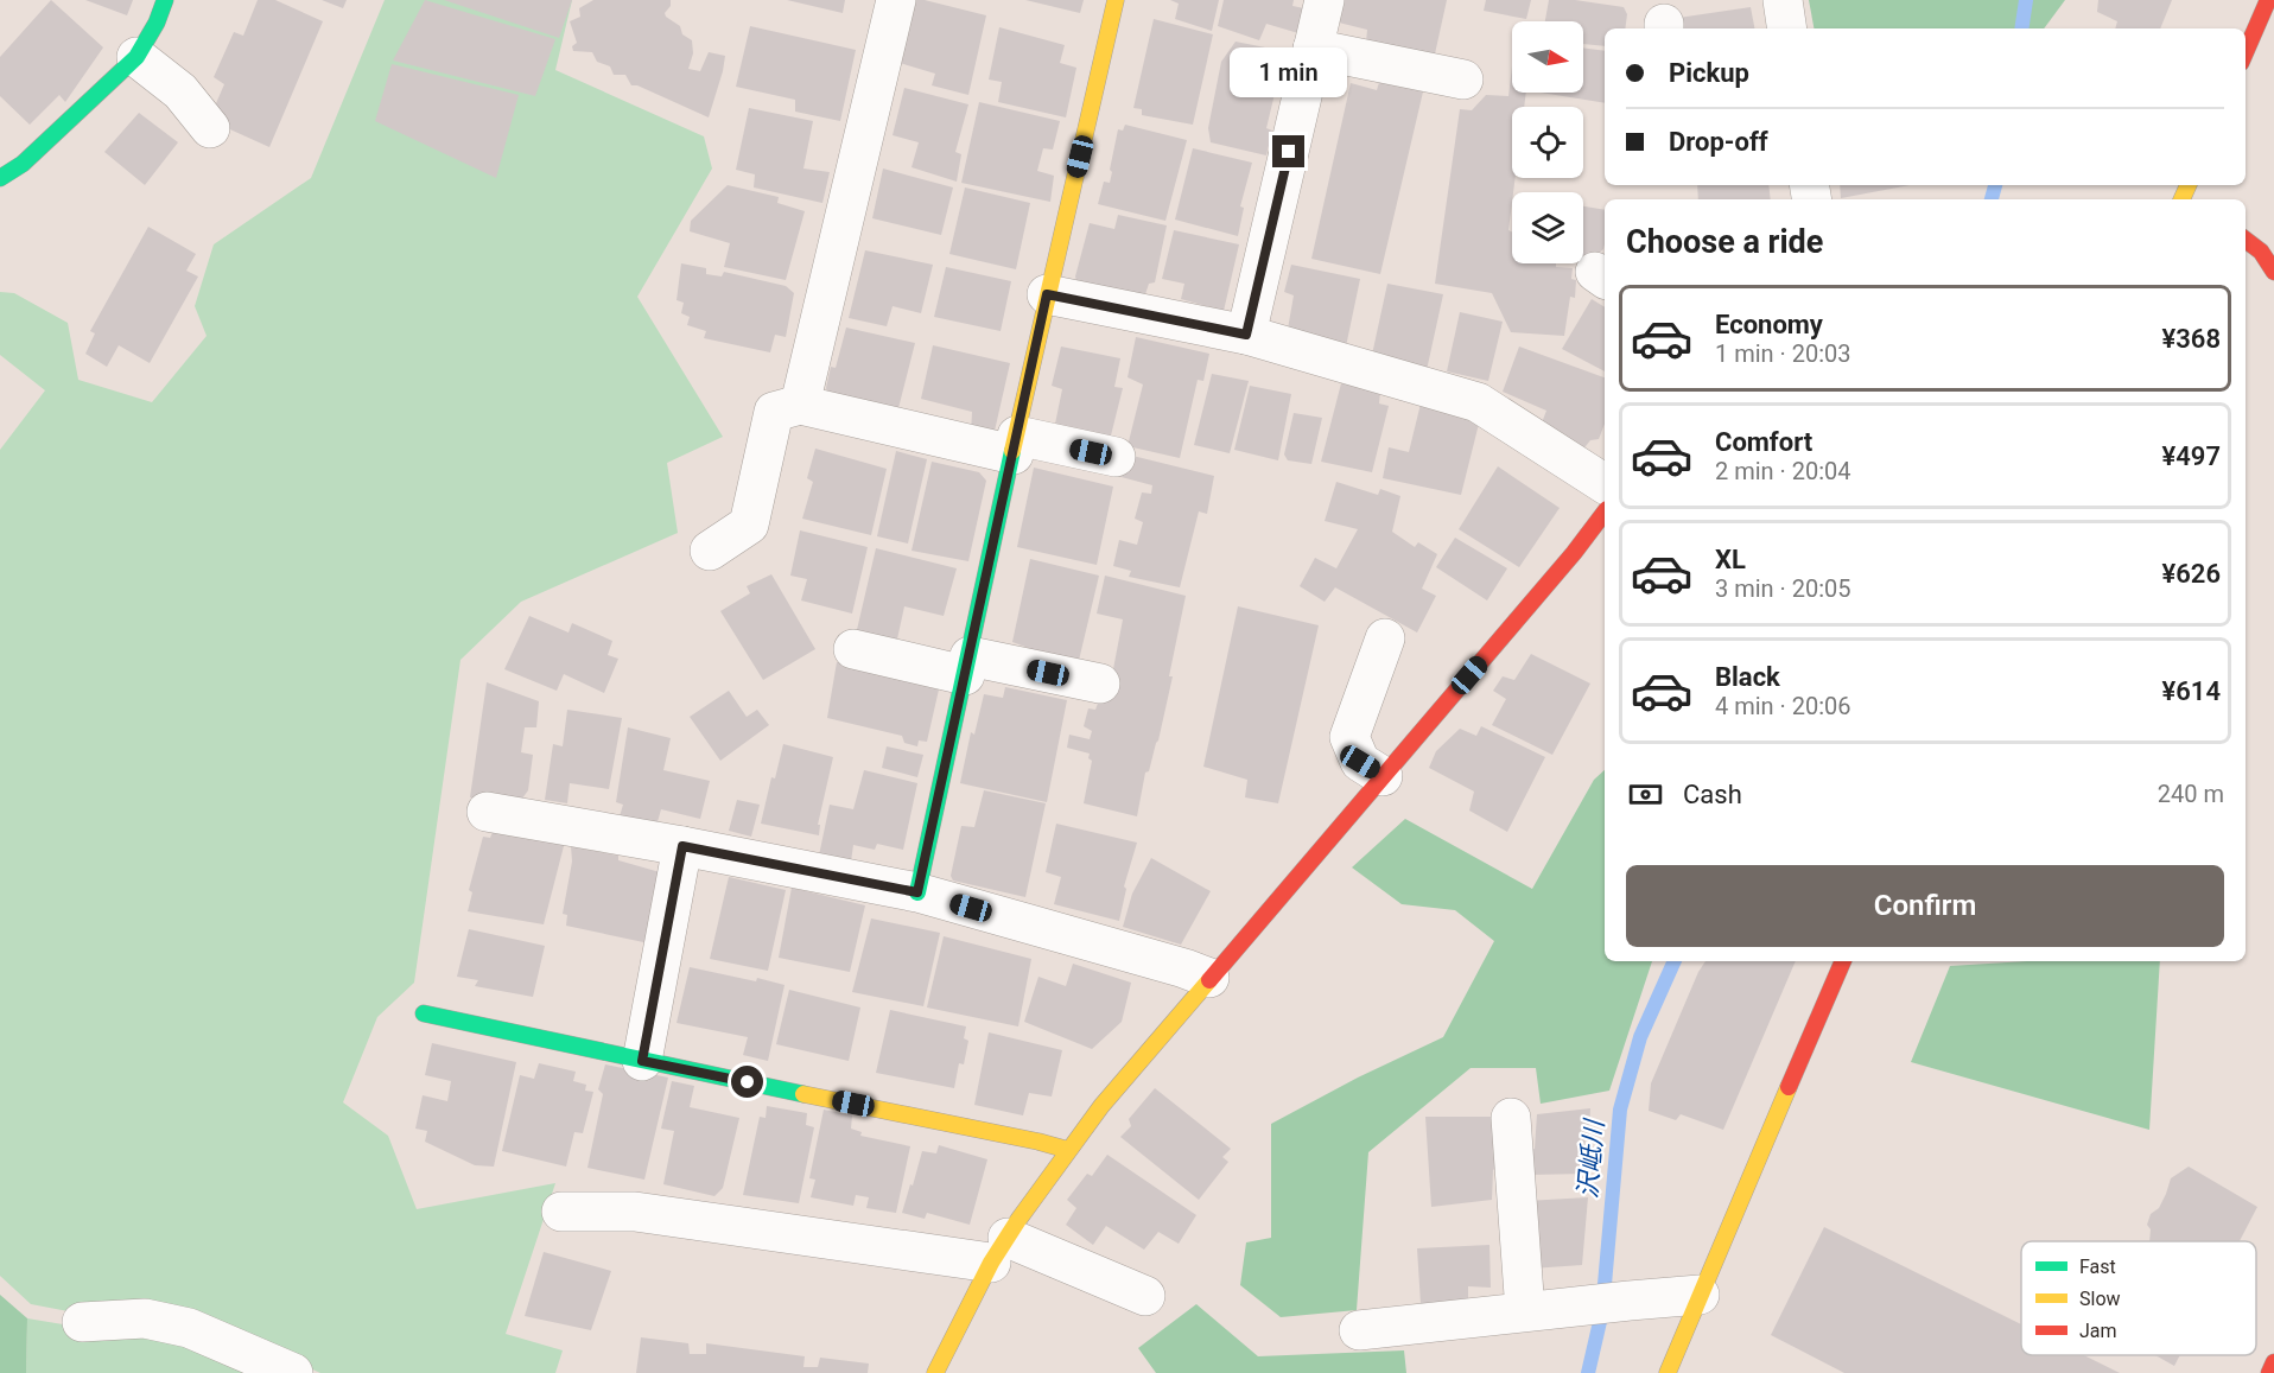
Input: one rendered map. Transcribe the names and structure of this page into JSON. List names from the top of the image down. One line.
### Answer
{"water":["沢岻川"],"legend":["Fast","Slow","Jam"],"north":"right","page":{"banner":["Pickup","Drop-off"],"bubble":"1 min","heading":"Choose a ride","list":[{"name":"Economy","note":"1 min · 20:03","value":"¥368"},{"name":"Comfort","note":"2 min · 20:04","value":"¥497"},{"name":"XL","note":"3 min · 20:05","value":"¥626"},{"name":"Black","note":"4 min · 20:06","value":"¥614"}],"pay":["Cash","240 m"],"buttons":"Confirm"}}
